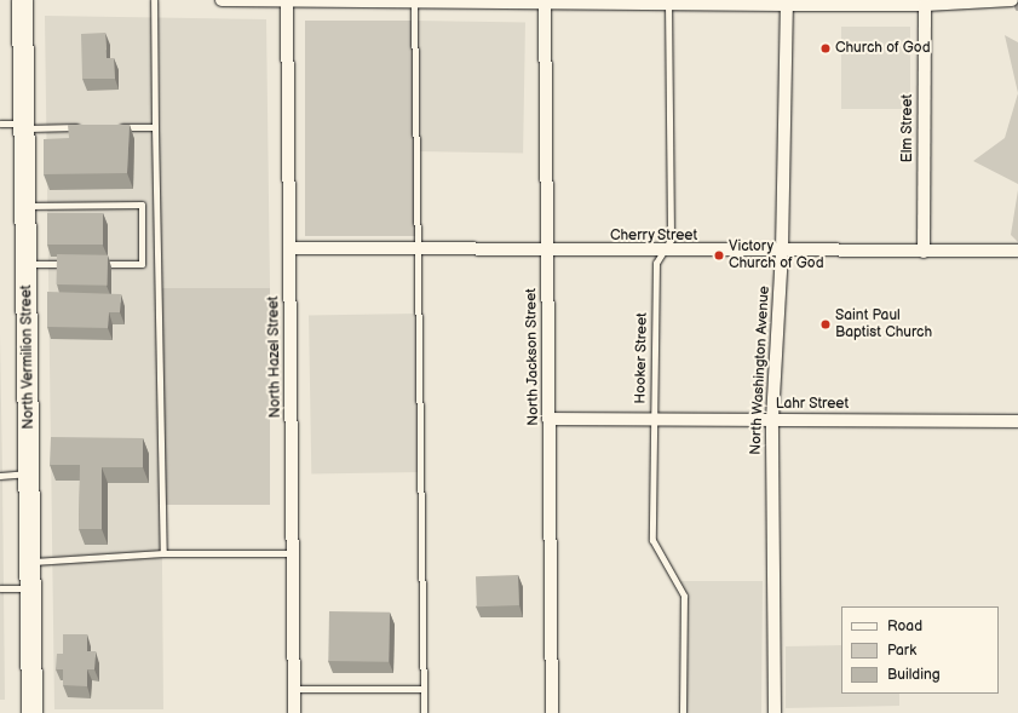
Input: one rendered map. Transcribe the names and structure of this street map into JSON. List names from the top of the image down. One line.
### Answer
{"streets":{"main road":["North Vermilion Street"],"street":["Elm Street","Cherry Street","North Hazel Street","North Jackson Street","North Washington Avenue","Lahr Street"],"lane":["Hooker Street"]},"crossings":[["Elm Street","Cherry Street"],["Cherry Street","North Hazel Street"],["Cherry Street","North Jackson Street"],["Cherry Street","Hooker Street"],["Cherry Street","North Washington Avenue"],["North Jackson Street","Lahr Street"],["Hooker Street","Lahr Street"],["North Washington Avenue","Lahr Street"]],"places":["Church of God","Victory Church of God","Saint Paul Baptist Church"],"legend":["Road","Park","Building"]}
